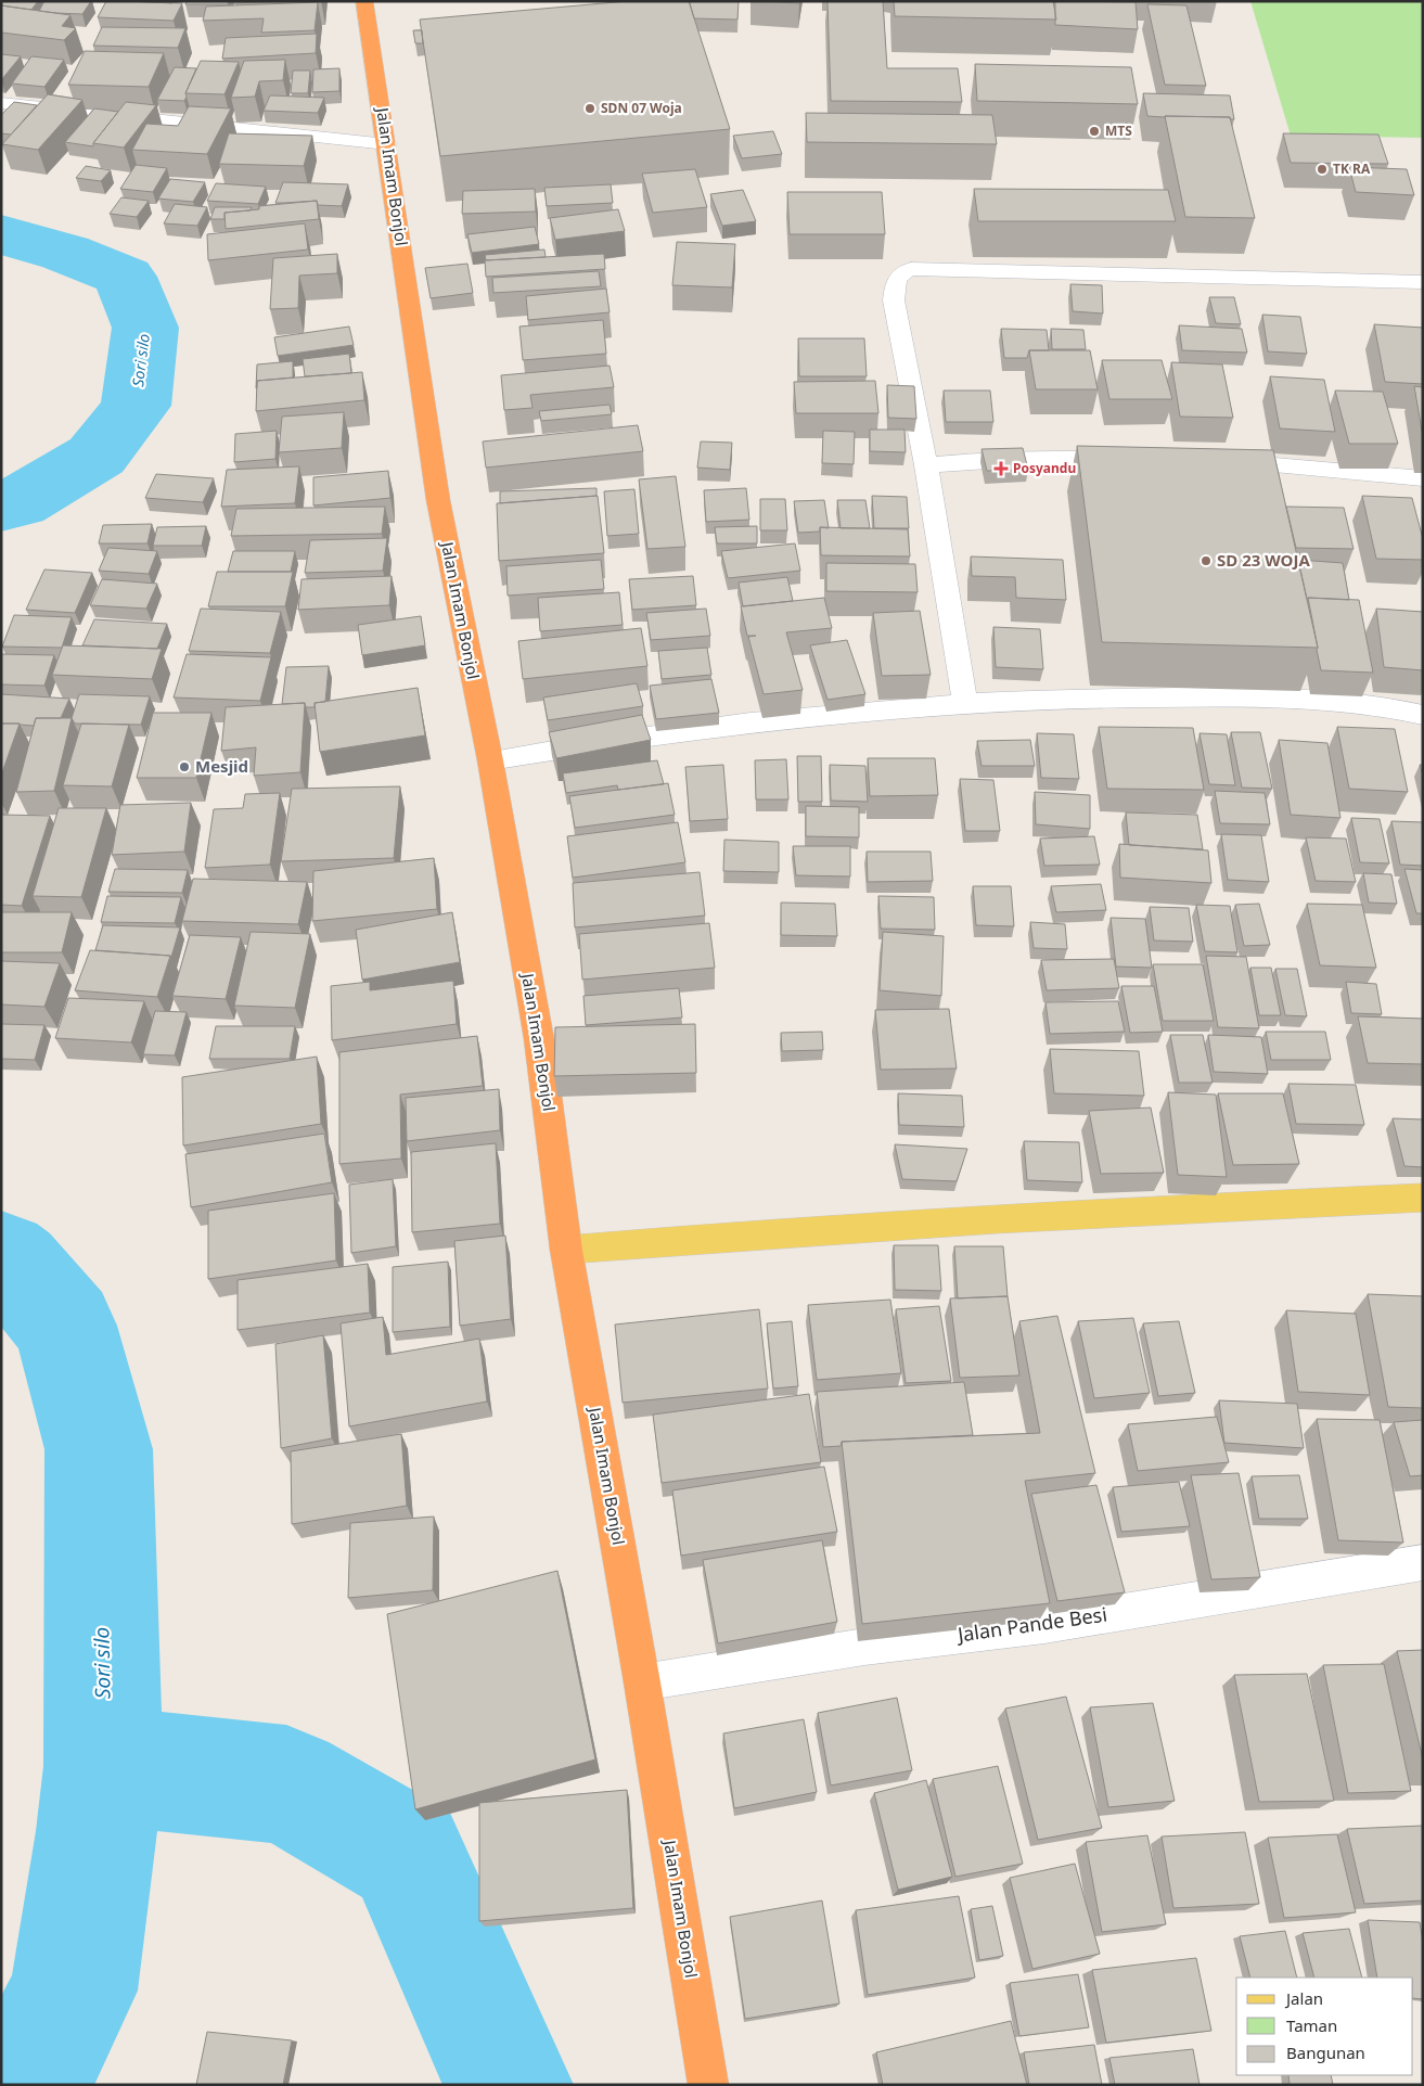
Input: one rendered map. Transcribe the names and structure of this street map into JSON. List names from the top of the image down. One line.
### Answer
{"streets":{"highway":["Jalan Imam Bonjol"],"street":["Jalan Pande Besi"]},"crossings":[["Jalan Imam Bonjol","Jalan Pande Besi"]],"water":["Sori silo"],"places":{"other":["SDN 07 Woja","MTS","TK RA","SD 23 WOJA","Mesjid"],"health":["Posyandu"]},"legend":["Jalan","Taman","Bangunan"]}
